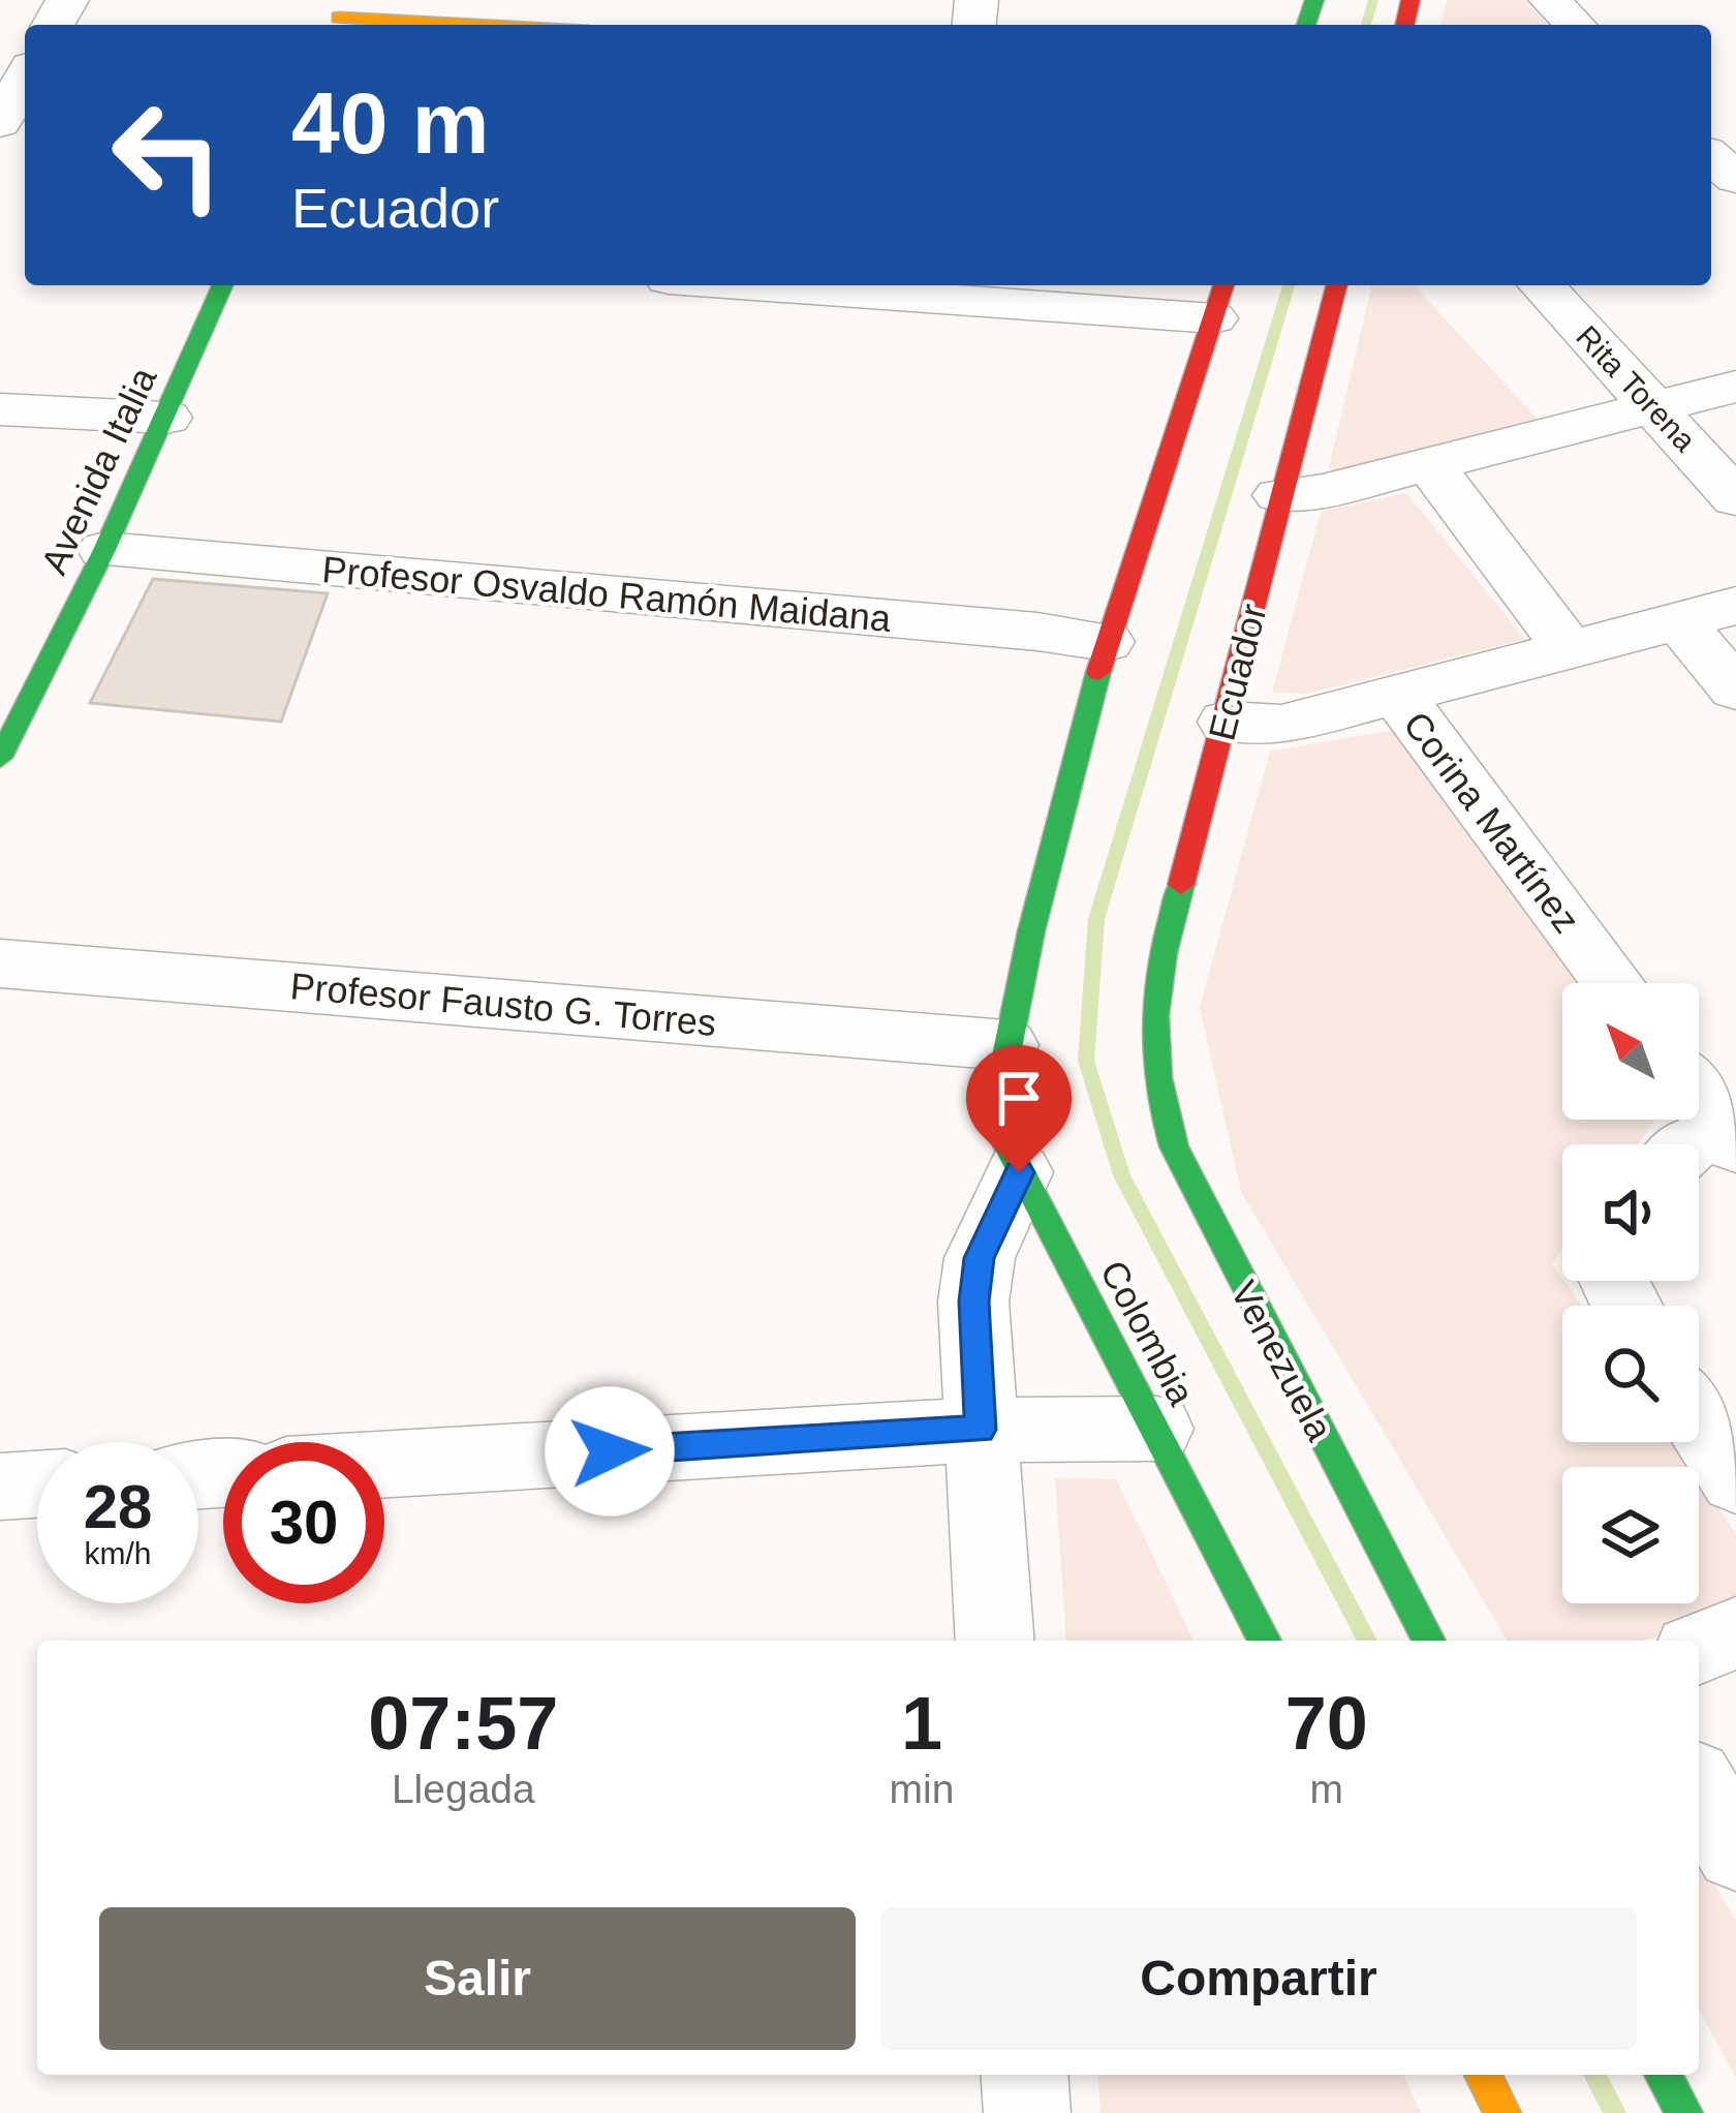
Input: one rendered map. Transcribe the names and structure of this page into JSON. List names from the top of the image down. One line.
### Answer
{"streets":{"main road":["Avenida Italia","Ecuador","Colombia","Venezuela"],"street":["Rita Torena","Profesor Osvaldo Ramón Maidana","Corina Martínez","Profesor Fausto G. Torres"]},"crossings":[["Avenida Italia","Profesor Osvaldo Ramón Maidana"],["Ecuador","Venezuela"],["Profesor Fausto G. Torres","Colombia"]],"north":"top left","page":{"turn":["40 m","Ecuador"],"speed":"28 km/h","limit":"30","eta":["07:57","Llegada","1","min","70","m"],"buttons":["Salir","Compartir"]}}
